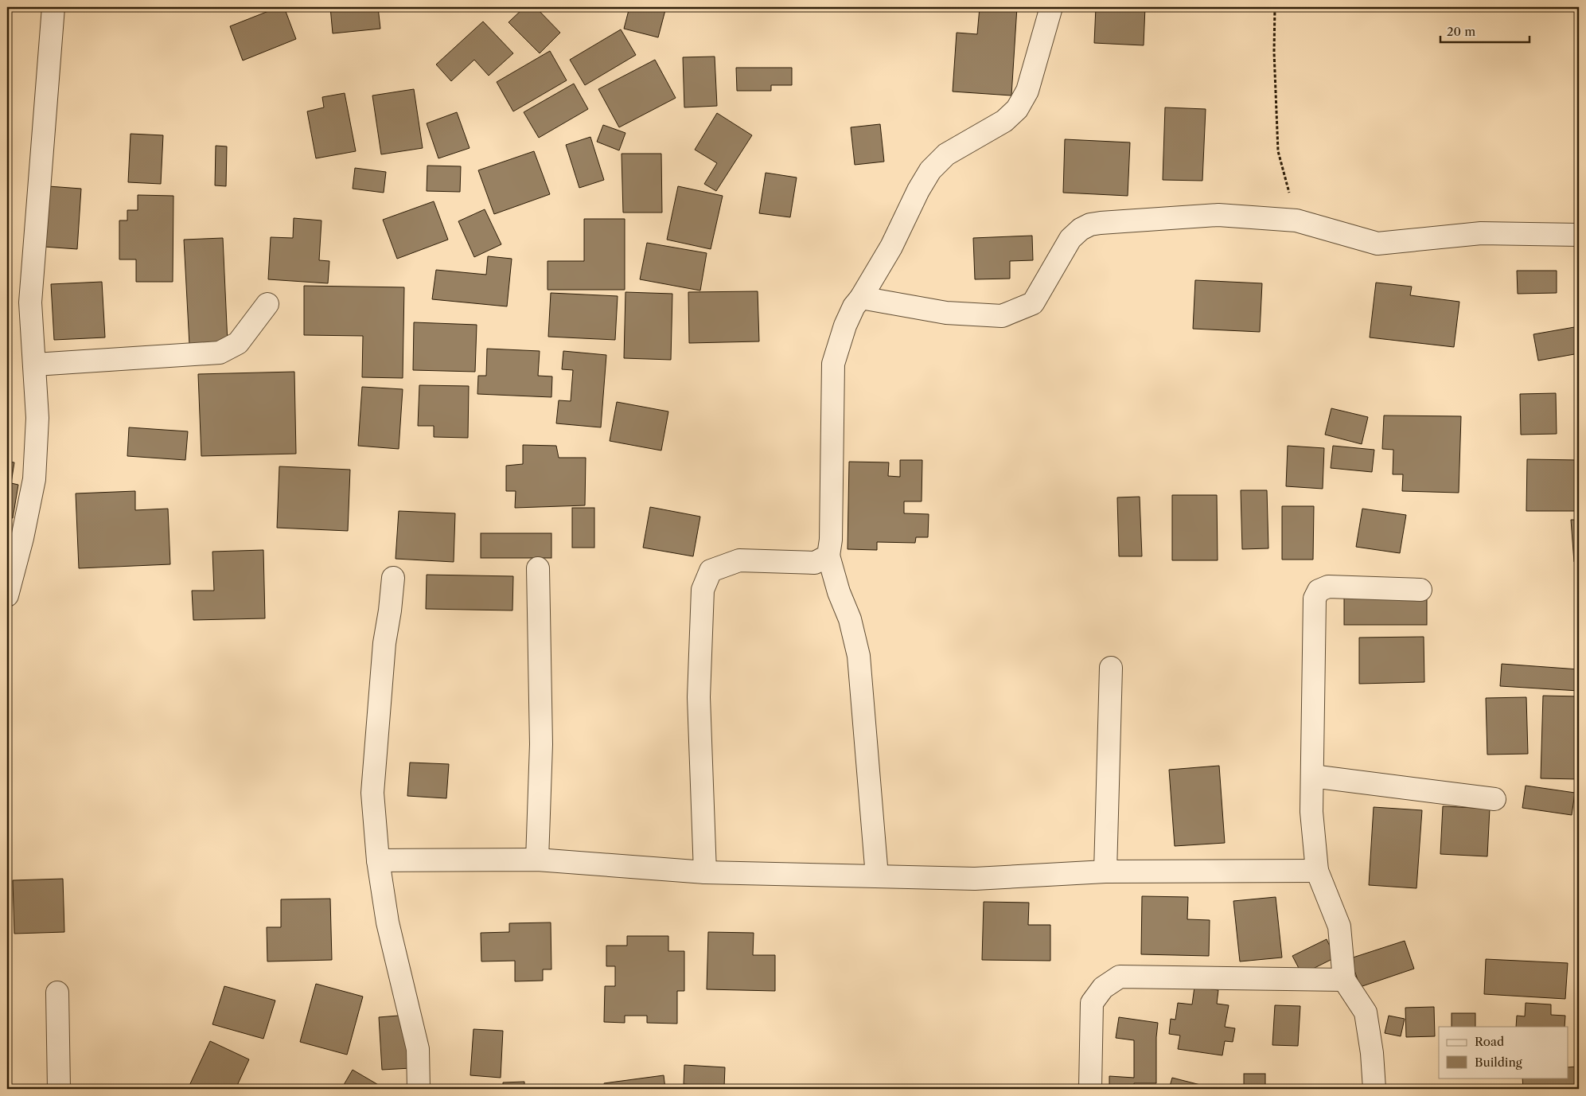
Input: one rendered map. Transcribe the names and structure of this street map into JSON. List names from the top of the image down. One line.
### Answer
{"legend":["Road","Building"],"scale_bar":"20 m"}
